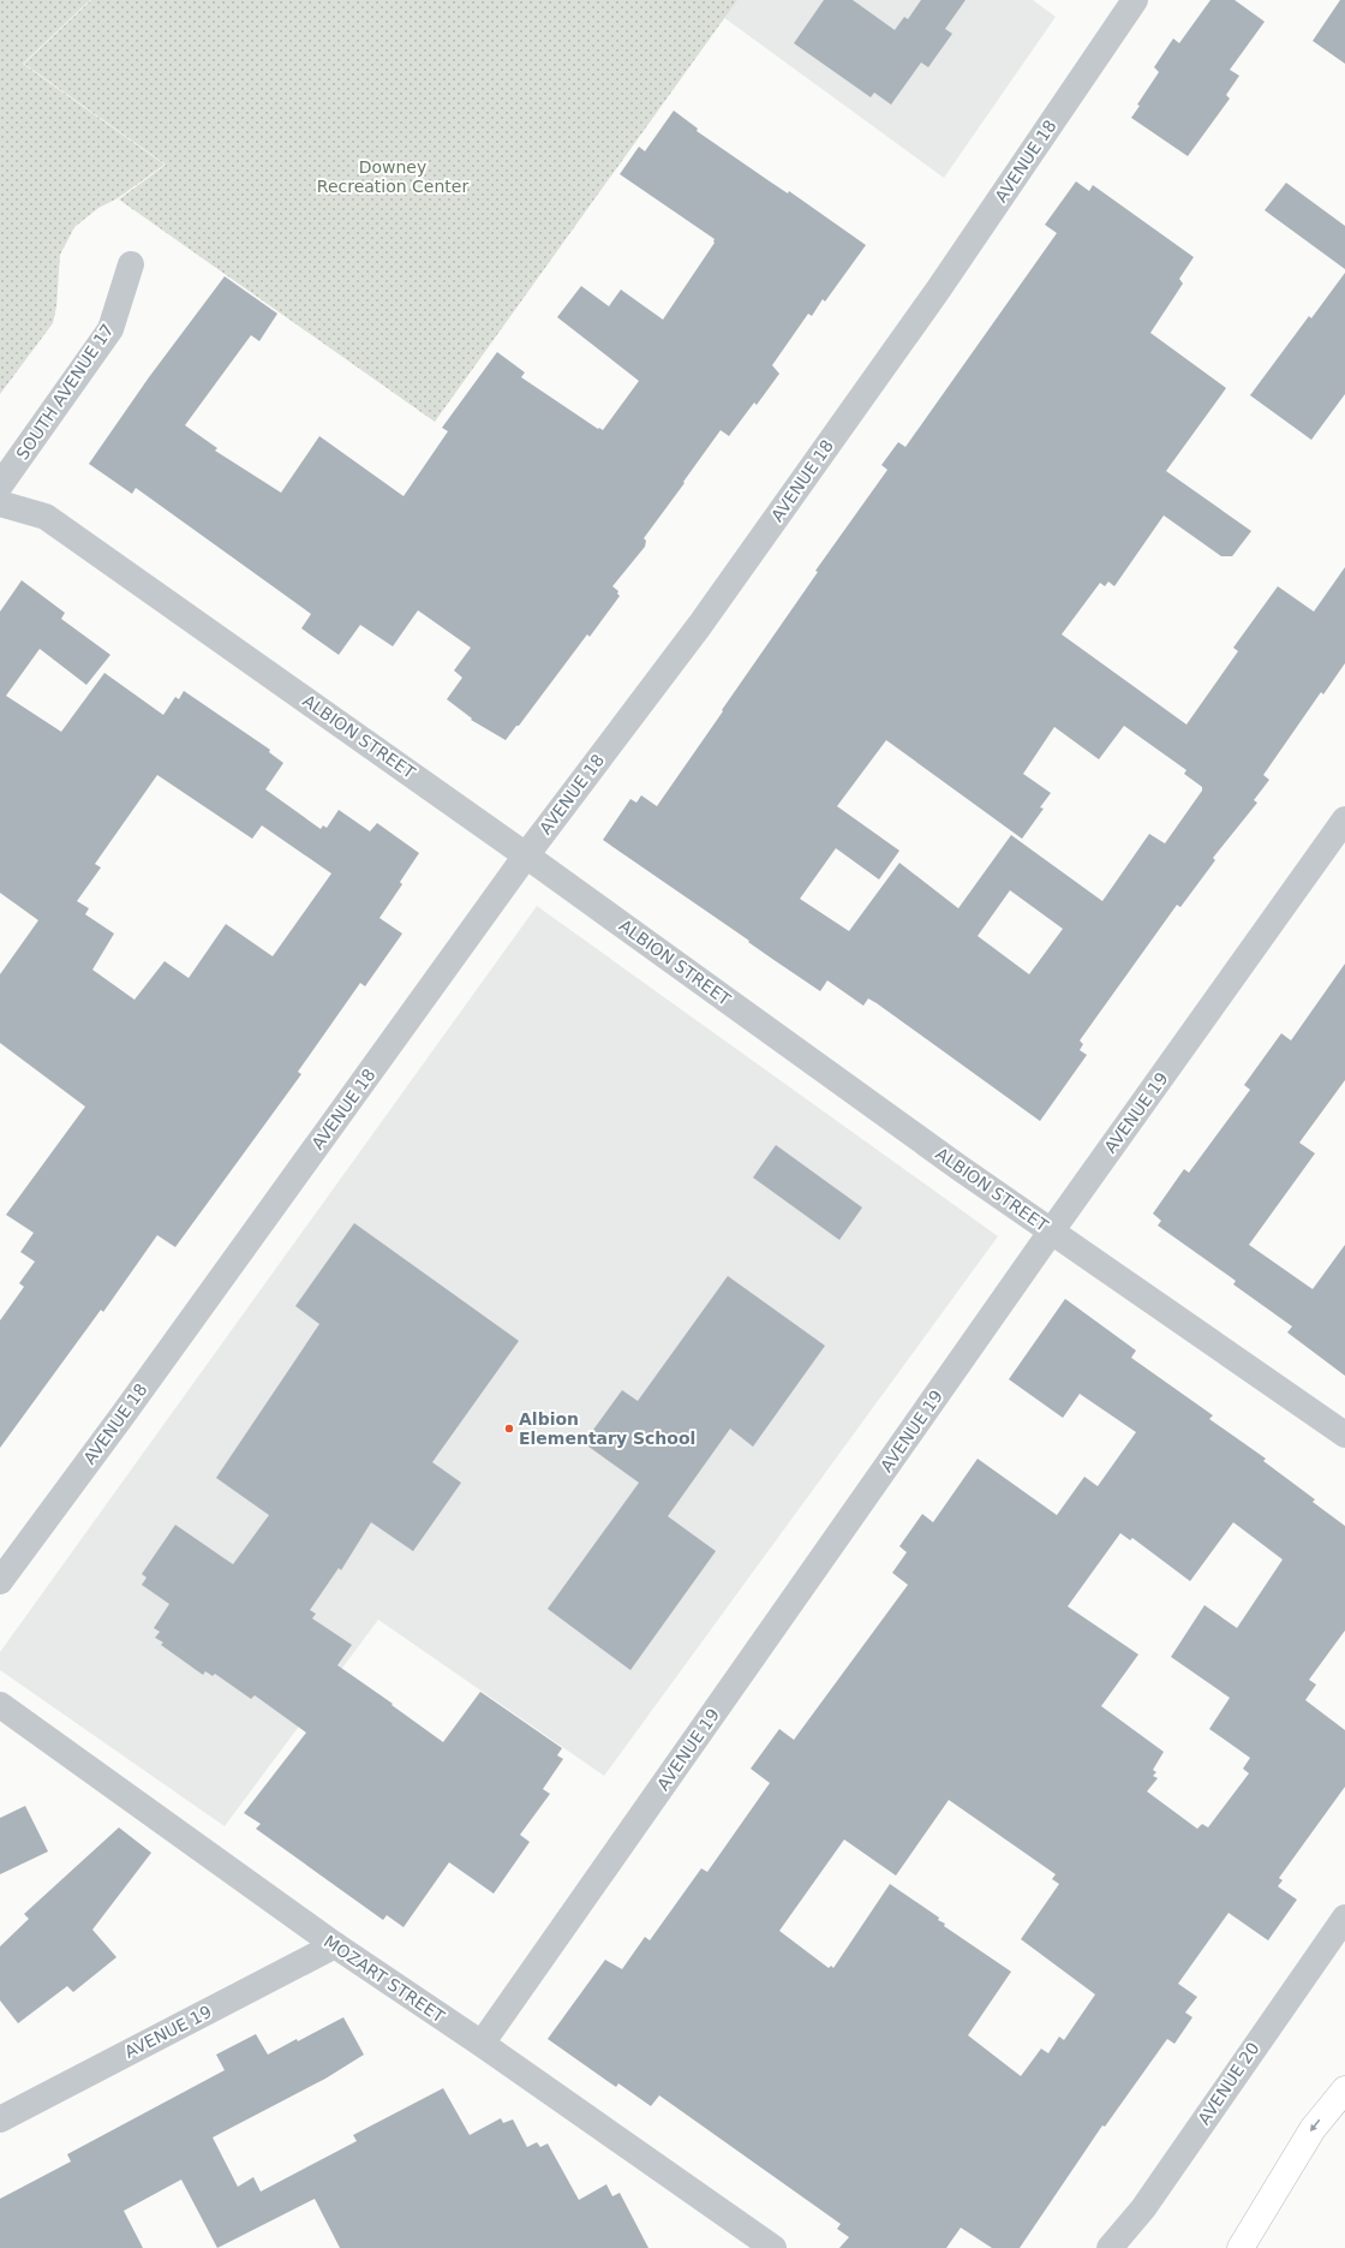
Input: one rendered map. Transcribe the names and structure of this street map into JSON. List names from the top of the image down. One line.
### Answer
{"streets":{"street":["AVENUE 18","SOUTH AVENUE 17","ALBION STREET","AVENUE 19","MOZART STREET","AVENUE 20"]},"crossings":[["AVENUE 18","ALBION STREET"],["ALBION STREET","AVENUE 19"],["AVENUE 19","MOZART STREET"]],"parks":["Downey Recreation Center"],"places":["Albion Elementary School"]}
